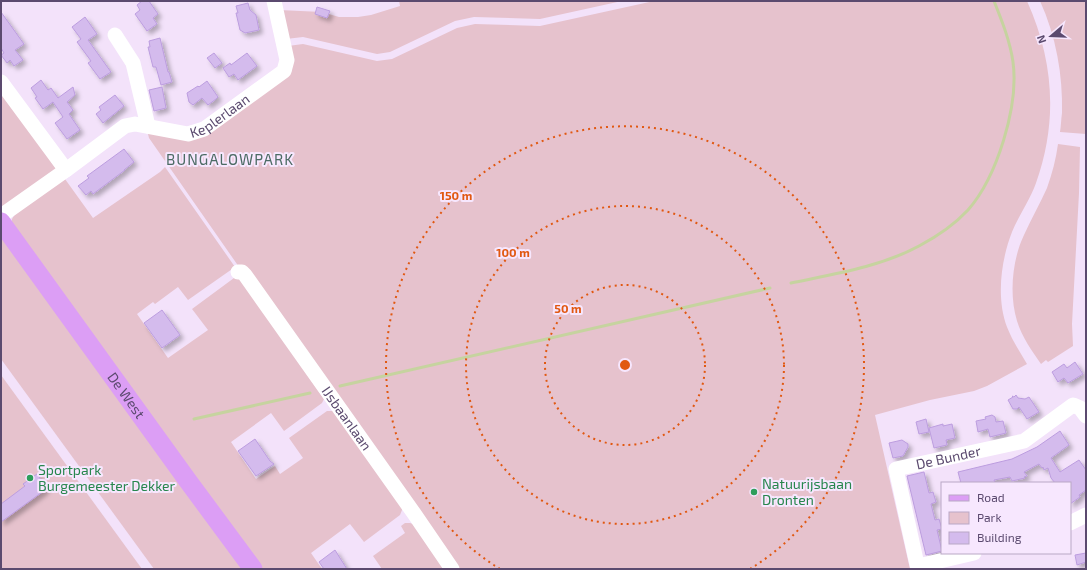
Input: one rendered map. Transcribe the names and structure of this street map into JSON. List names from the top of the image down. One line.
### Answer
{"streets":{"main road":["De West"],"street":["Keplerlaan","IJsbaanlaan","De Bunder"]},"districts":["BUNGALOWPARK"],"places":["Sportpark Burgemeester Dekker","Natuurijsbaan Dronten"],"legend":["Road","Park","Building"],"north":"left","rings":["150 m","100 m","50 m"]}
